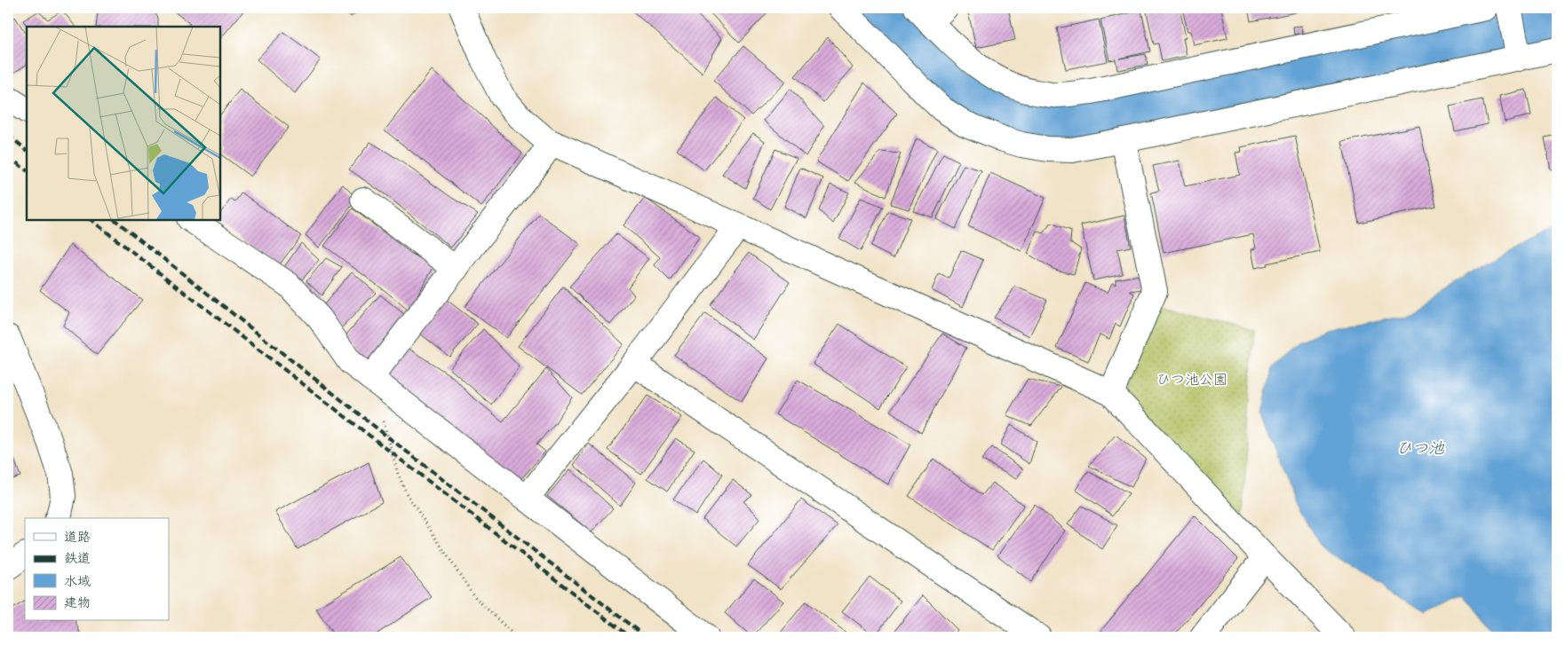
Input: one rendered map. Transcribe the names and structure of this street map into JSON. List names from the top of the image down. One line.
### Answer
{"water":["ひつ池"],"parks":["ひつ池公園"],"legend":["道路","鉄道","水域","建物"]}
